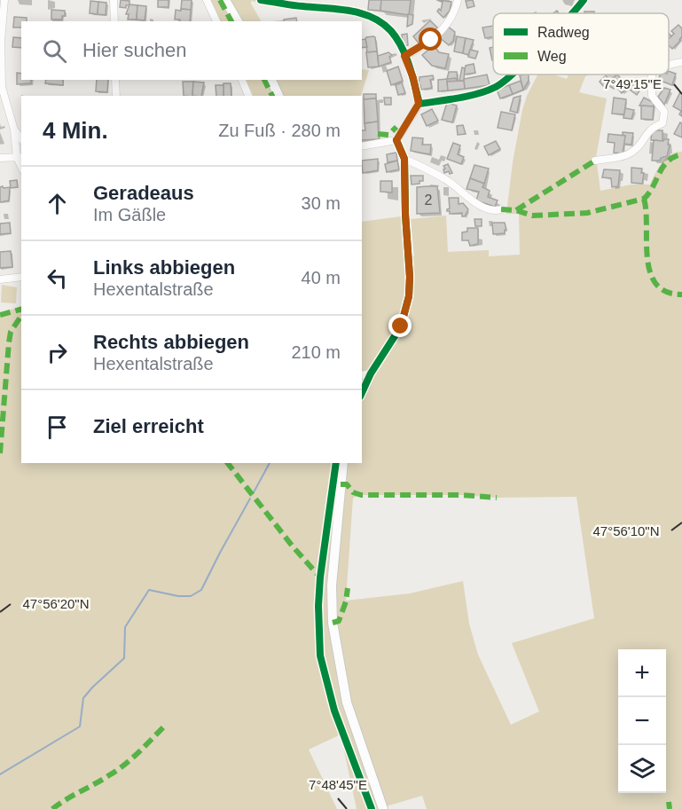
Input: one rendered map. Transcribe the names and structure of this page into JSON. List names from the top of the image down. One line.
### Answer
{"house_numbers":["2"],"legend":["Radweg","Weg"],"page":{"search":"Hier suchen","heading":["4 Min.","Zu Fuß · 280 m"],"list":[["Geradeaus","Im Gäßle","30 m"],["Links abbiegen","Hexentalstraße","40 m"],["Rechts abbiegen","Hexentalstraße","210 m"],"Ziel erreicht"],"map_buttons":["+","−"]},"coordinates":["7°49'15\"E","47°56'10\"N","47°56'20\"N","7°48'45\"E"]}
